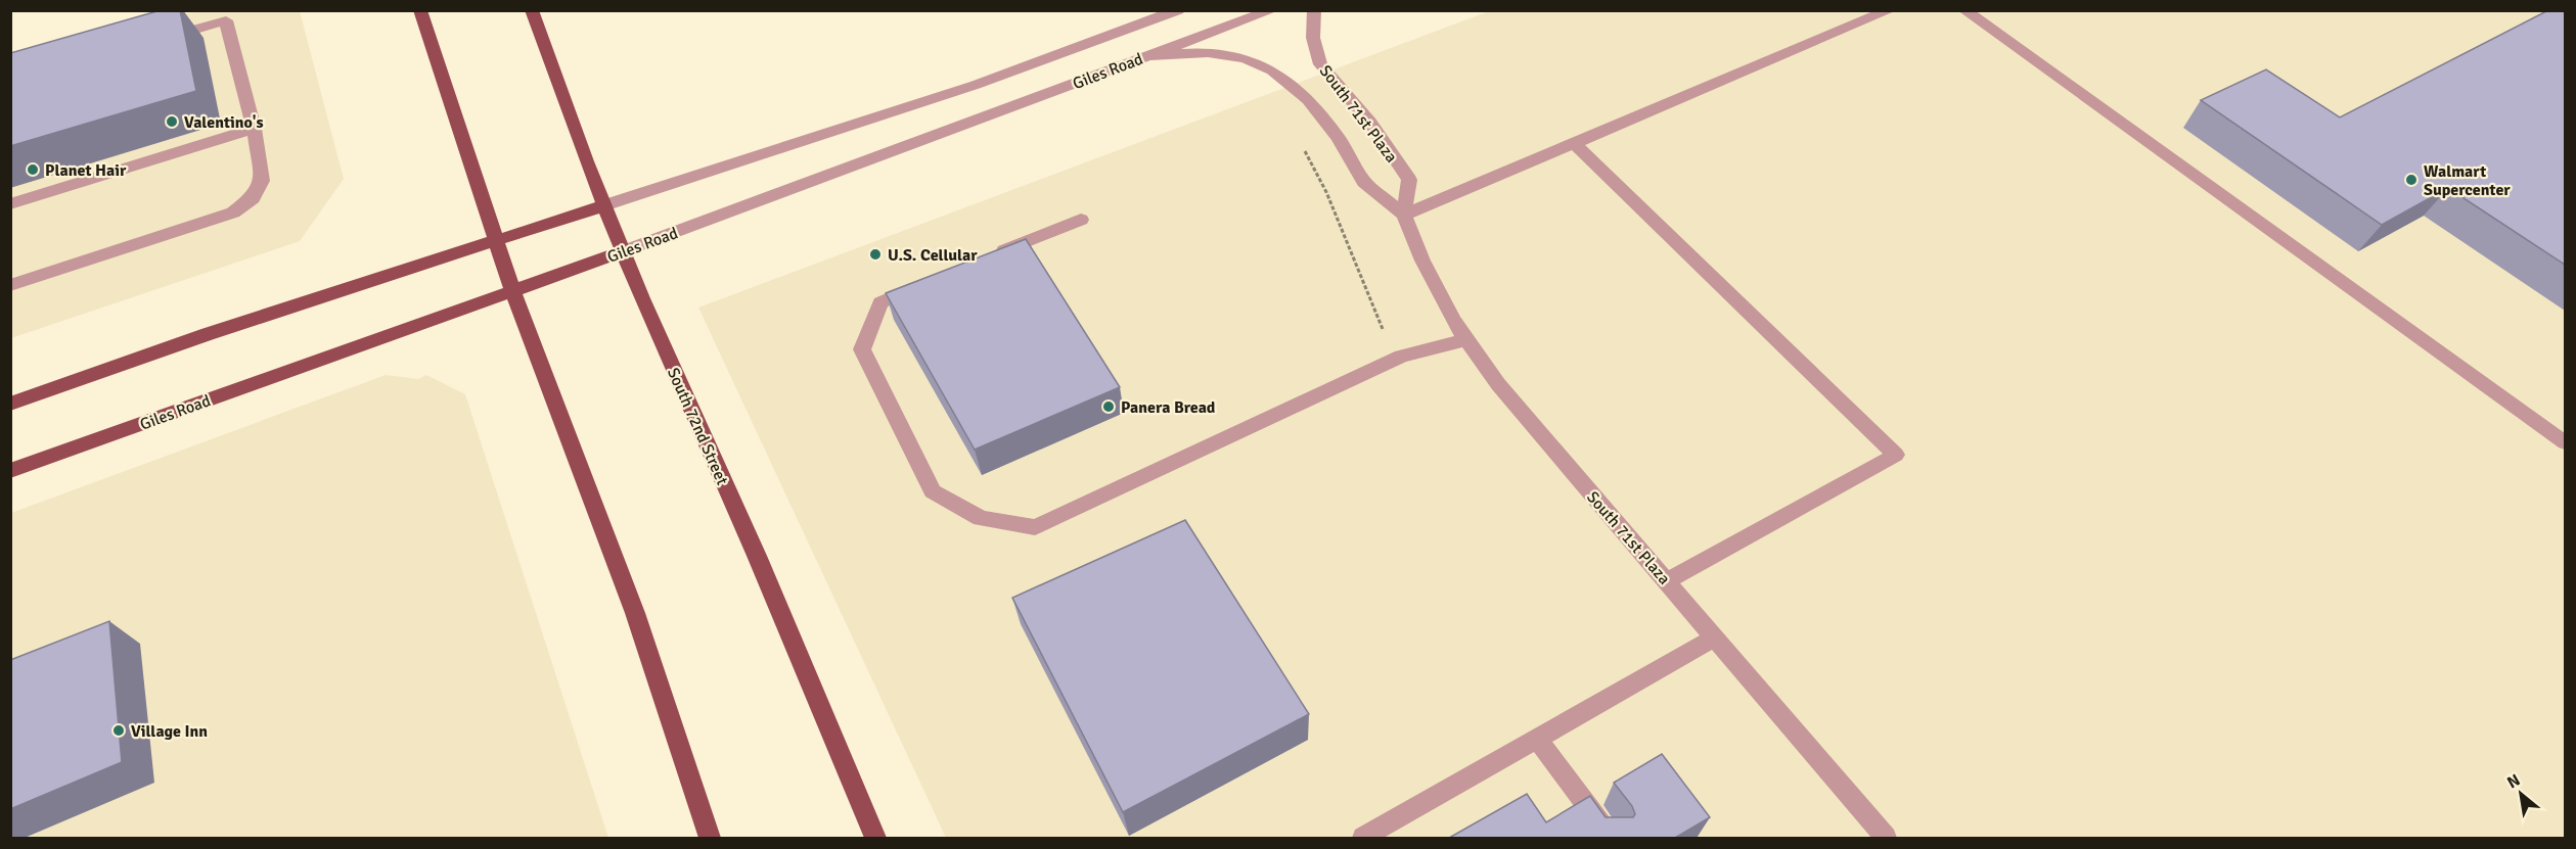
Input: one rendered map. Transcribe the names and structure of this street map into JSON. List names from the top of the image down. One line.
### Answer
{"streets":{"main road":["Giles Road","South 72nd Street"],"street":["South 71st Plaza"]},"crossings":[["Giles Road","South 71st Plaza"],["Giles Road","South 72nd Street"]],"places":["Valentino's","Planet Hair","Walmart Supercenter","U.S. Cellular","Panera Bread","Village Inn"],"north":"top left"}
